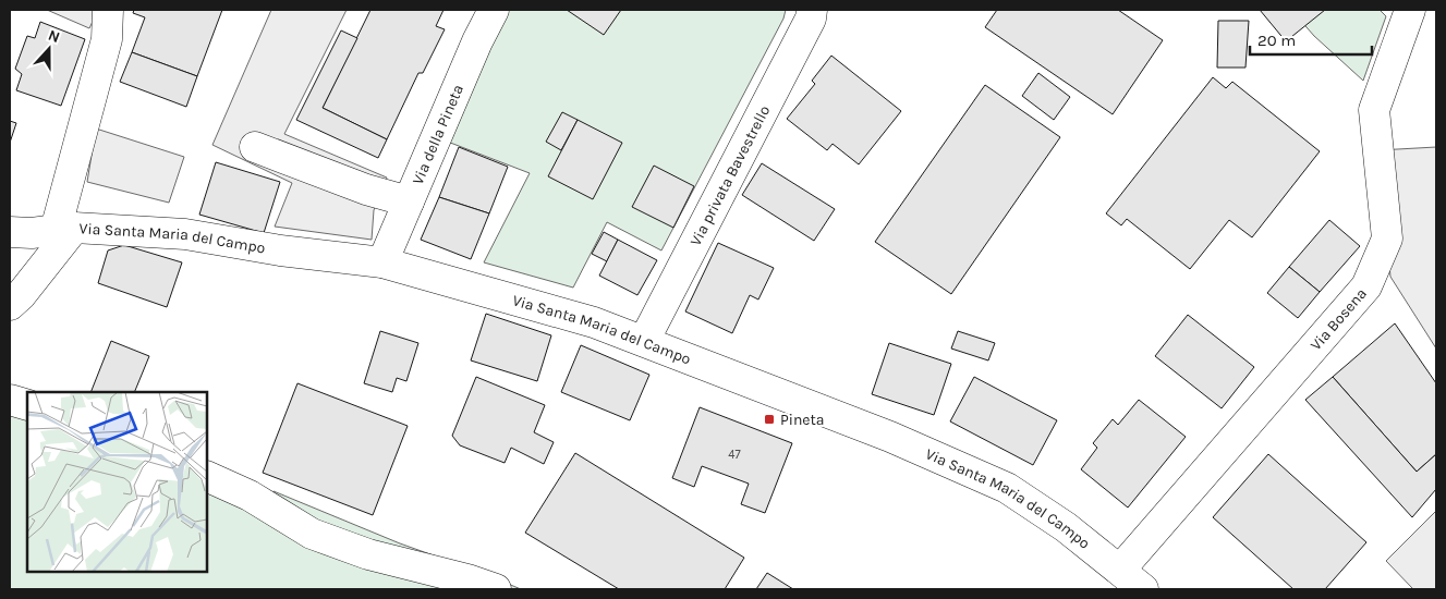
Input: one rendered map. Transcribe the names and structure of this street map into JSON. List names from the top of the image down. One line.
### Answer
{"streets":{"street":["Via della Pineta","Via privata Bavestrello","Via Santa Maria del Campo","Via Bosena"]},"crossings":[["Via della Pineta","Via Santa Maria del Campo"],["Via privata Bavestrello","Via Santa Maria del Campo"],["Via Santa Maria del Campo","Via Bosena"]],"places":{"transit":["Pineta"]},"house_numbers":["47"],"scale_bar":"20 m","north":"top"}
